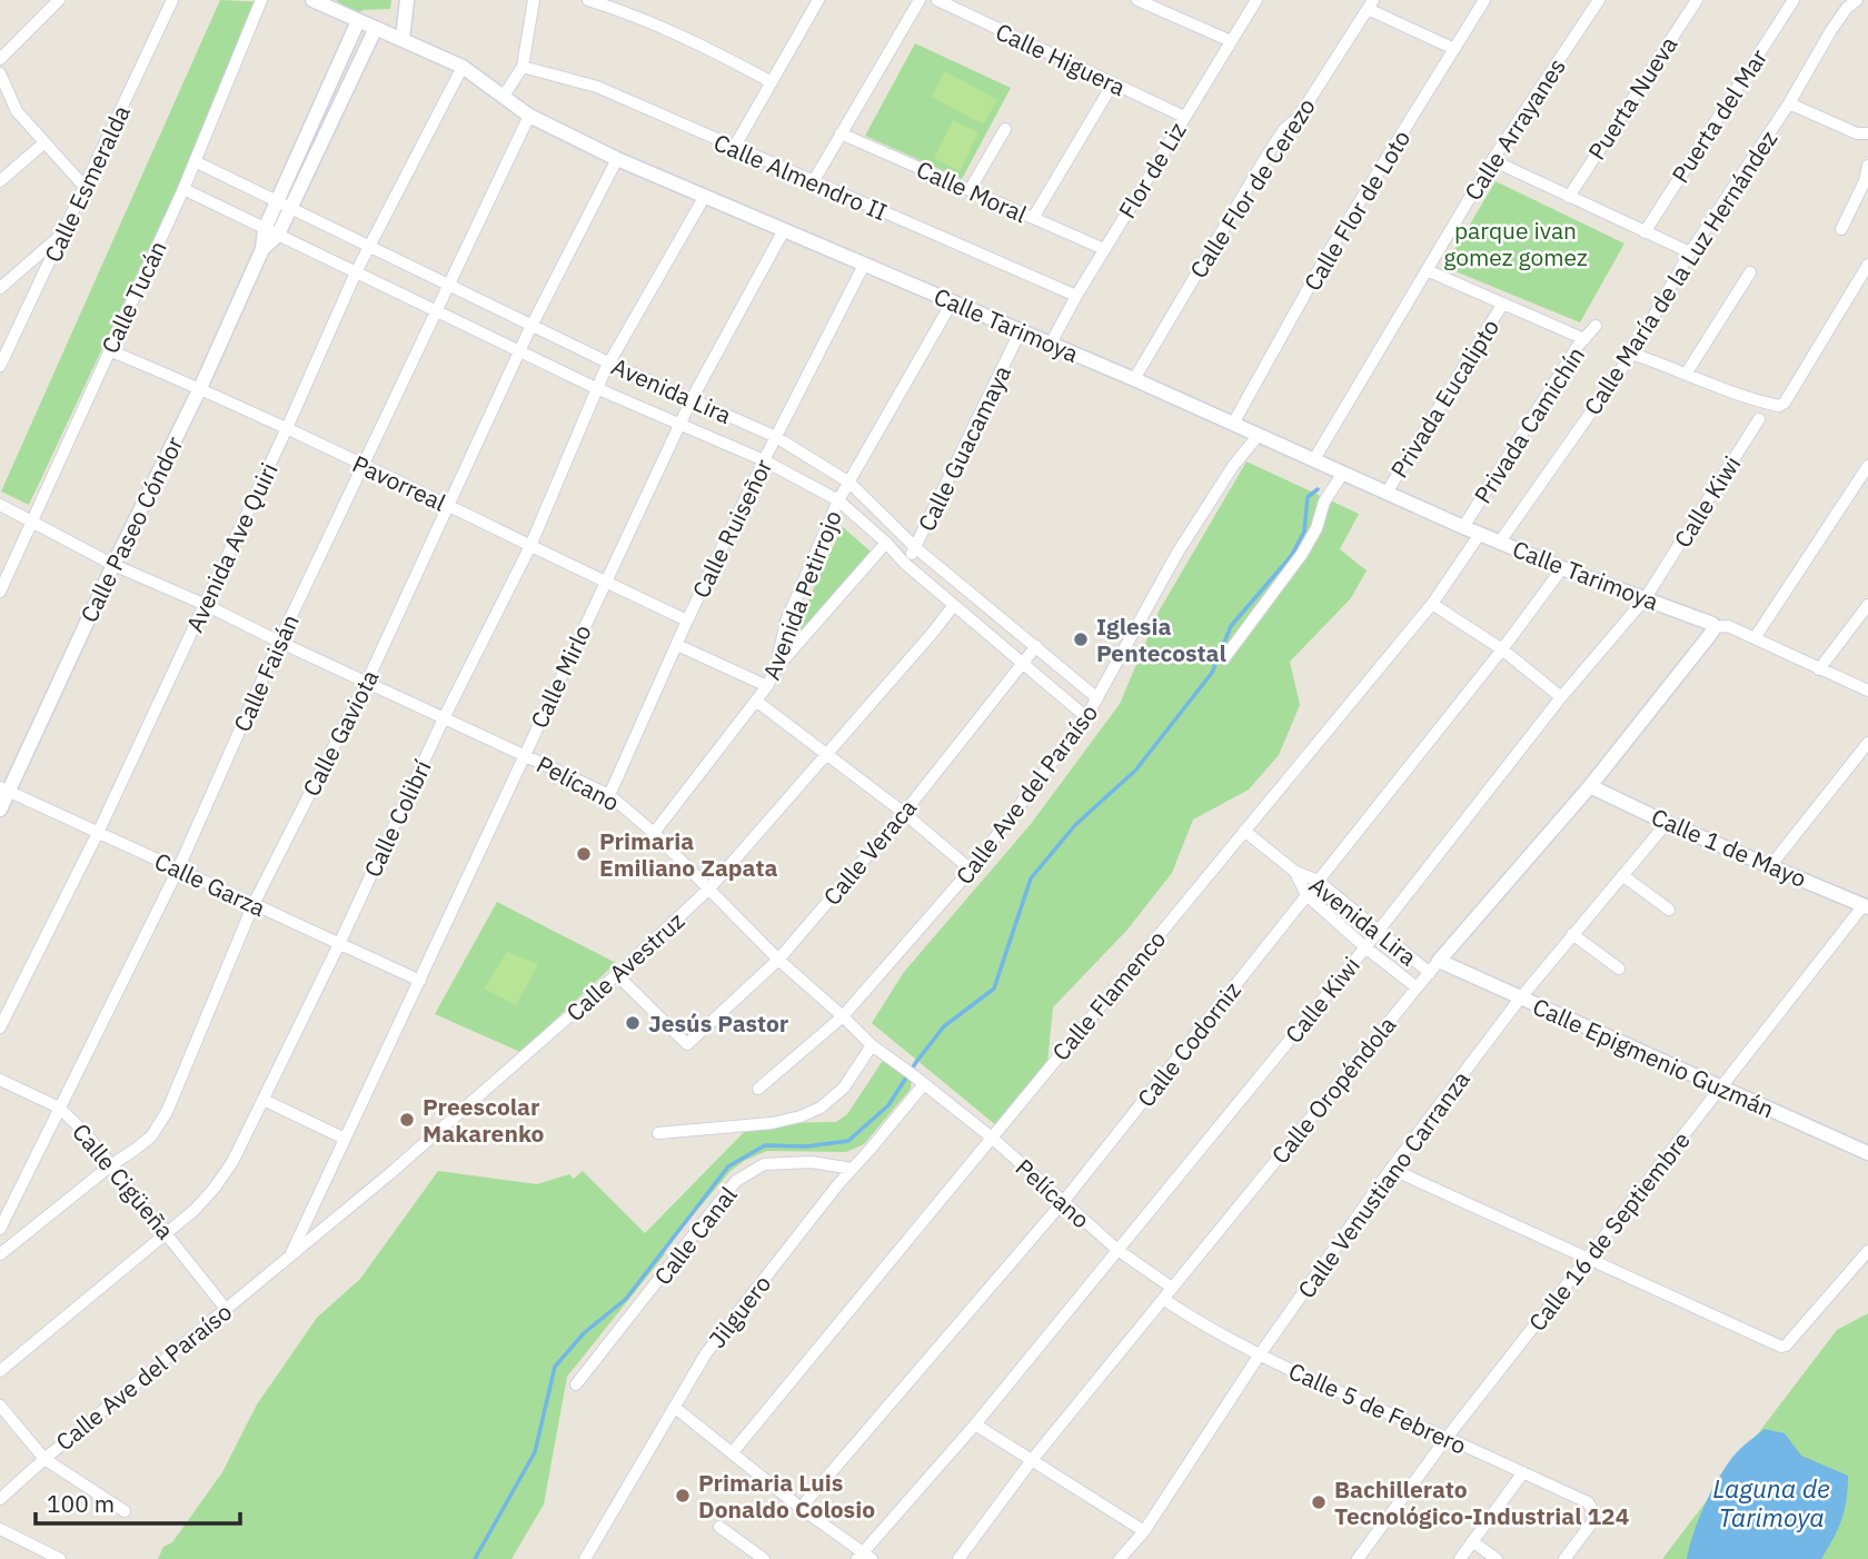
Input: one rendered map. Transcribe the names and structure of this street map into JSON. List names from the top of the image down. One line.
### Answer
{"streets":{"street":["Calle Higuera","Puerta Nueva","Puerta del Mar","Calle Arrayanes","Flor de Liz","Calle Almendro II","Calle Esmeralda","Calle Flor de Cerezo","Calle Moral","Calle Flor de Loto","Calle María de la Luz Hernández","Calle Tucán","Calle Tarimoya","Avenida Lira","Privada Eucalipto","Privada Camichín","Calle Guacamaya","Pavorreal","Calle Kiwi","Calle Ruiseñor","Calle Paseo Cóndor","Avenida Ave Quiri","Avenida Petirrojo","Calle Faisán","Calle Mirlo","Calle Gaviota","Pelícano","Calle Ave del Paraíso","Calle Colibrí","Calle 1 de Mayo","Calle Veraca","Calle Garza","Calle Avestruz","Calle Flamenco","Calle Codorniz","Calle Epigmenio Guzmán","Calle Oropéndola","Calle Cigüeña","Calle Venustiano Carranza","Calle 16 de Septiembre","Calle Canal","Jilguero","Calle 5 de Febrero"]},"crossings":[["Calle Higuera","Flor de Liz"],["Calle Arrayanes","Calle Tarimoya"],["Flor de Liz","Calle Almendro II"],["Flor de Liz","Calle Moral"],["Flor de Liz","Calle Tarimoya"],["Calle Flor de Cerezo","Calle Tarimoya"],["Calle Flor de Loto","Calle Tarimoya"],["Calle María de la Luz Hernández","Calle Tarimoya"],["Calle Tucán","Avenida Lira"],["Calle Tucán","Pavorreal"],["Calle Tucán","Pelícano"],["Calle Tarimoya","Privada Eucalipto"],["Calle Tarimoya","Privada Camichín"],["Calle Tarimoya","Calle Guacamaya"],["Calle Tarimoya","Calle Kiwi"],["Calle Tarimoya","Calle Ruiseñor"],["Calle Tarimoya","Calle Paseo Cóndor"],["Calle Tarimoya","Avenida Ave Quiri"],["Calle Tarimoya","Avenida Petirrojo"],["Calle Tarimoya","Calle Faisán"],["Calle Tarimoya","Calle Mirlo"],["Calle Tarimoya","Calle Gaviota"],["Calle Tarimoya","Calle Ave del Paraíso"],["Calle Tarimoya","Calle Colibrí"],["Calle Tarimoya","Calle Flamenco"],["Calle Tarimoya","Calle Codorniz"],["Calle Tarimoya","Calle Oropéndola"],["Avenida Lira","Calle Guacamaya"],["Avenida Lira","Calle Kiwi"],["Avenida Lira","Calle Ruiseñor"],["Avenida Lira","Calle Paseo Cóndor"],["Avenida Lira","Avenida Ave Quiri"],["Avenida Lira","Avenida Petirrojo"],["Avenida Lira","Calle Faisán"],["Avenida Lira","Calle Mirlo"],["Avenida Lira","Calle Gaviota"],["Avenida Lira","Calle Ave del Paraíso"],["Avenida Lira","Calle Colibrí"],["Avenida Lira","Calle Veraca"],["Avenida Lira","Calle Avestruz"],["Avenida Lira","Calle Flamenco"],["Avenida Lira","Calle Codorniz"],["Avenida Lira","Calle Epigmenio Guzmán"],["Avenida Lira","Calle Oropéndola"],["Calle Guacamaya","Avenida Petirrojo"],["Pavorreal","Calle Ruiseñor"],["Pavorreal","Calle Paseo Cóndor"],["Pavorreal","Avenida Ave Quiri"],["Pavorreal","Calle Faisán"],["Pavorreal","Calle Mirlo"],["Pavorreal","Calle Gaviota"],["Pavorreal","Calle Colibrí"],["Calle Kiwi","Pelícano"],["Calle Ruiseñor","Pelícano"],["Calle Paseo Cóndor","Pelícano"],["Calle Paseo Cóndor","Calle Garza"],["Avenida Ave Quiri","Pelícano"],["Avenida Ave Quiri","Calle Garza"],["Avenida Petirrojo","Pelícano"],["Calle Faisán","Pelícano"],["Calle Faisán","Calle Garza"],["Calle Faisán","Calle Cigüeña"],["Calle Mirlo","Pelícano"],["Calle Mirlo","Calle Ave del Paraíso"],["Calle Mirlo","Calle Garza"],["Calle Mirlo","Calle Avestruz"],["Calle Gaviota","Pelícano"],["Calle Gaviota","Calle Garza"],["Calle Gaviota","Calle Cigüeña"],["Pelícano","Calle Ave del Paraíso"],["Pelícano","Calle Colibrí"],["Pelícano","Calle Veraca"],["Pelícano","Calle Avestruz"],["Pelícano","Calle Flamenco"],["Pelícano","Calle Codorniz"],["Pelícano","Calle Oropéndola"],["Pelícano","Jilguero"],["Calle Ave del Paraíso","Calle Avestruz"],["Calle Ave del Paraíso","Calle Cigüeña"],["Calle Colibrí","Calle Garza"],["Calle Colibrí","Calle Cigüeña"],["Calle 1 de Mayo","Calle Oropéndola"],["Calle 1 de Mayo","Calle Venustiano Carranza"],["Calle 1 de Mayo","Calle 16 de Septiembre"],["Calle Veraca","Calle Avestruz"],["Calle Epigmenio Guzmán","Calle Oropéndola"],["Calle Epigmenio Guzmán","Calle Venustiano Carranza"],["Calle Epigmenio Guzmán","Calle 16 de Septiembre"],["Calle Oropéndola","Calle 5 de Febrero"],["Calle Venustiano Carranza","Calle 5 de Febrero"],["Calle 16 de Septiembre","Calle 5 de Febrero"],["Calle Canal","Jilguero"]],"water":["Laguna de Tarimoya"],"parks":["parque ivan gomez gomez"],"places":["Iglesia Pentecostal","Primaria Emiliano Zapata","Jesús Pastor","Preescolar Makarenko","Primaria Luis Donaldo Colosio","Bachillerato Tecnológico-Industrial 124"],"scale_bar":"100 m"}
